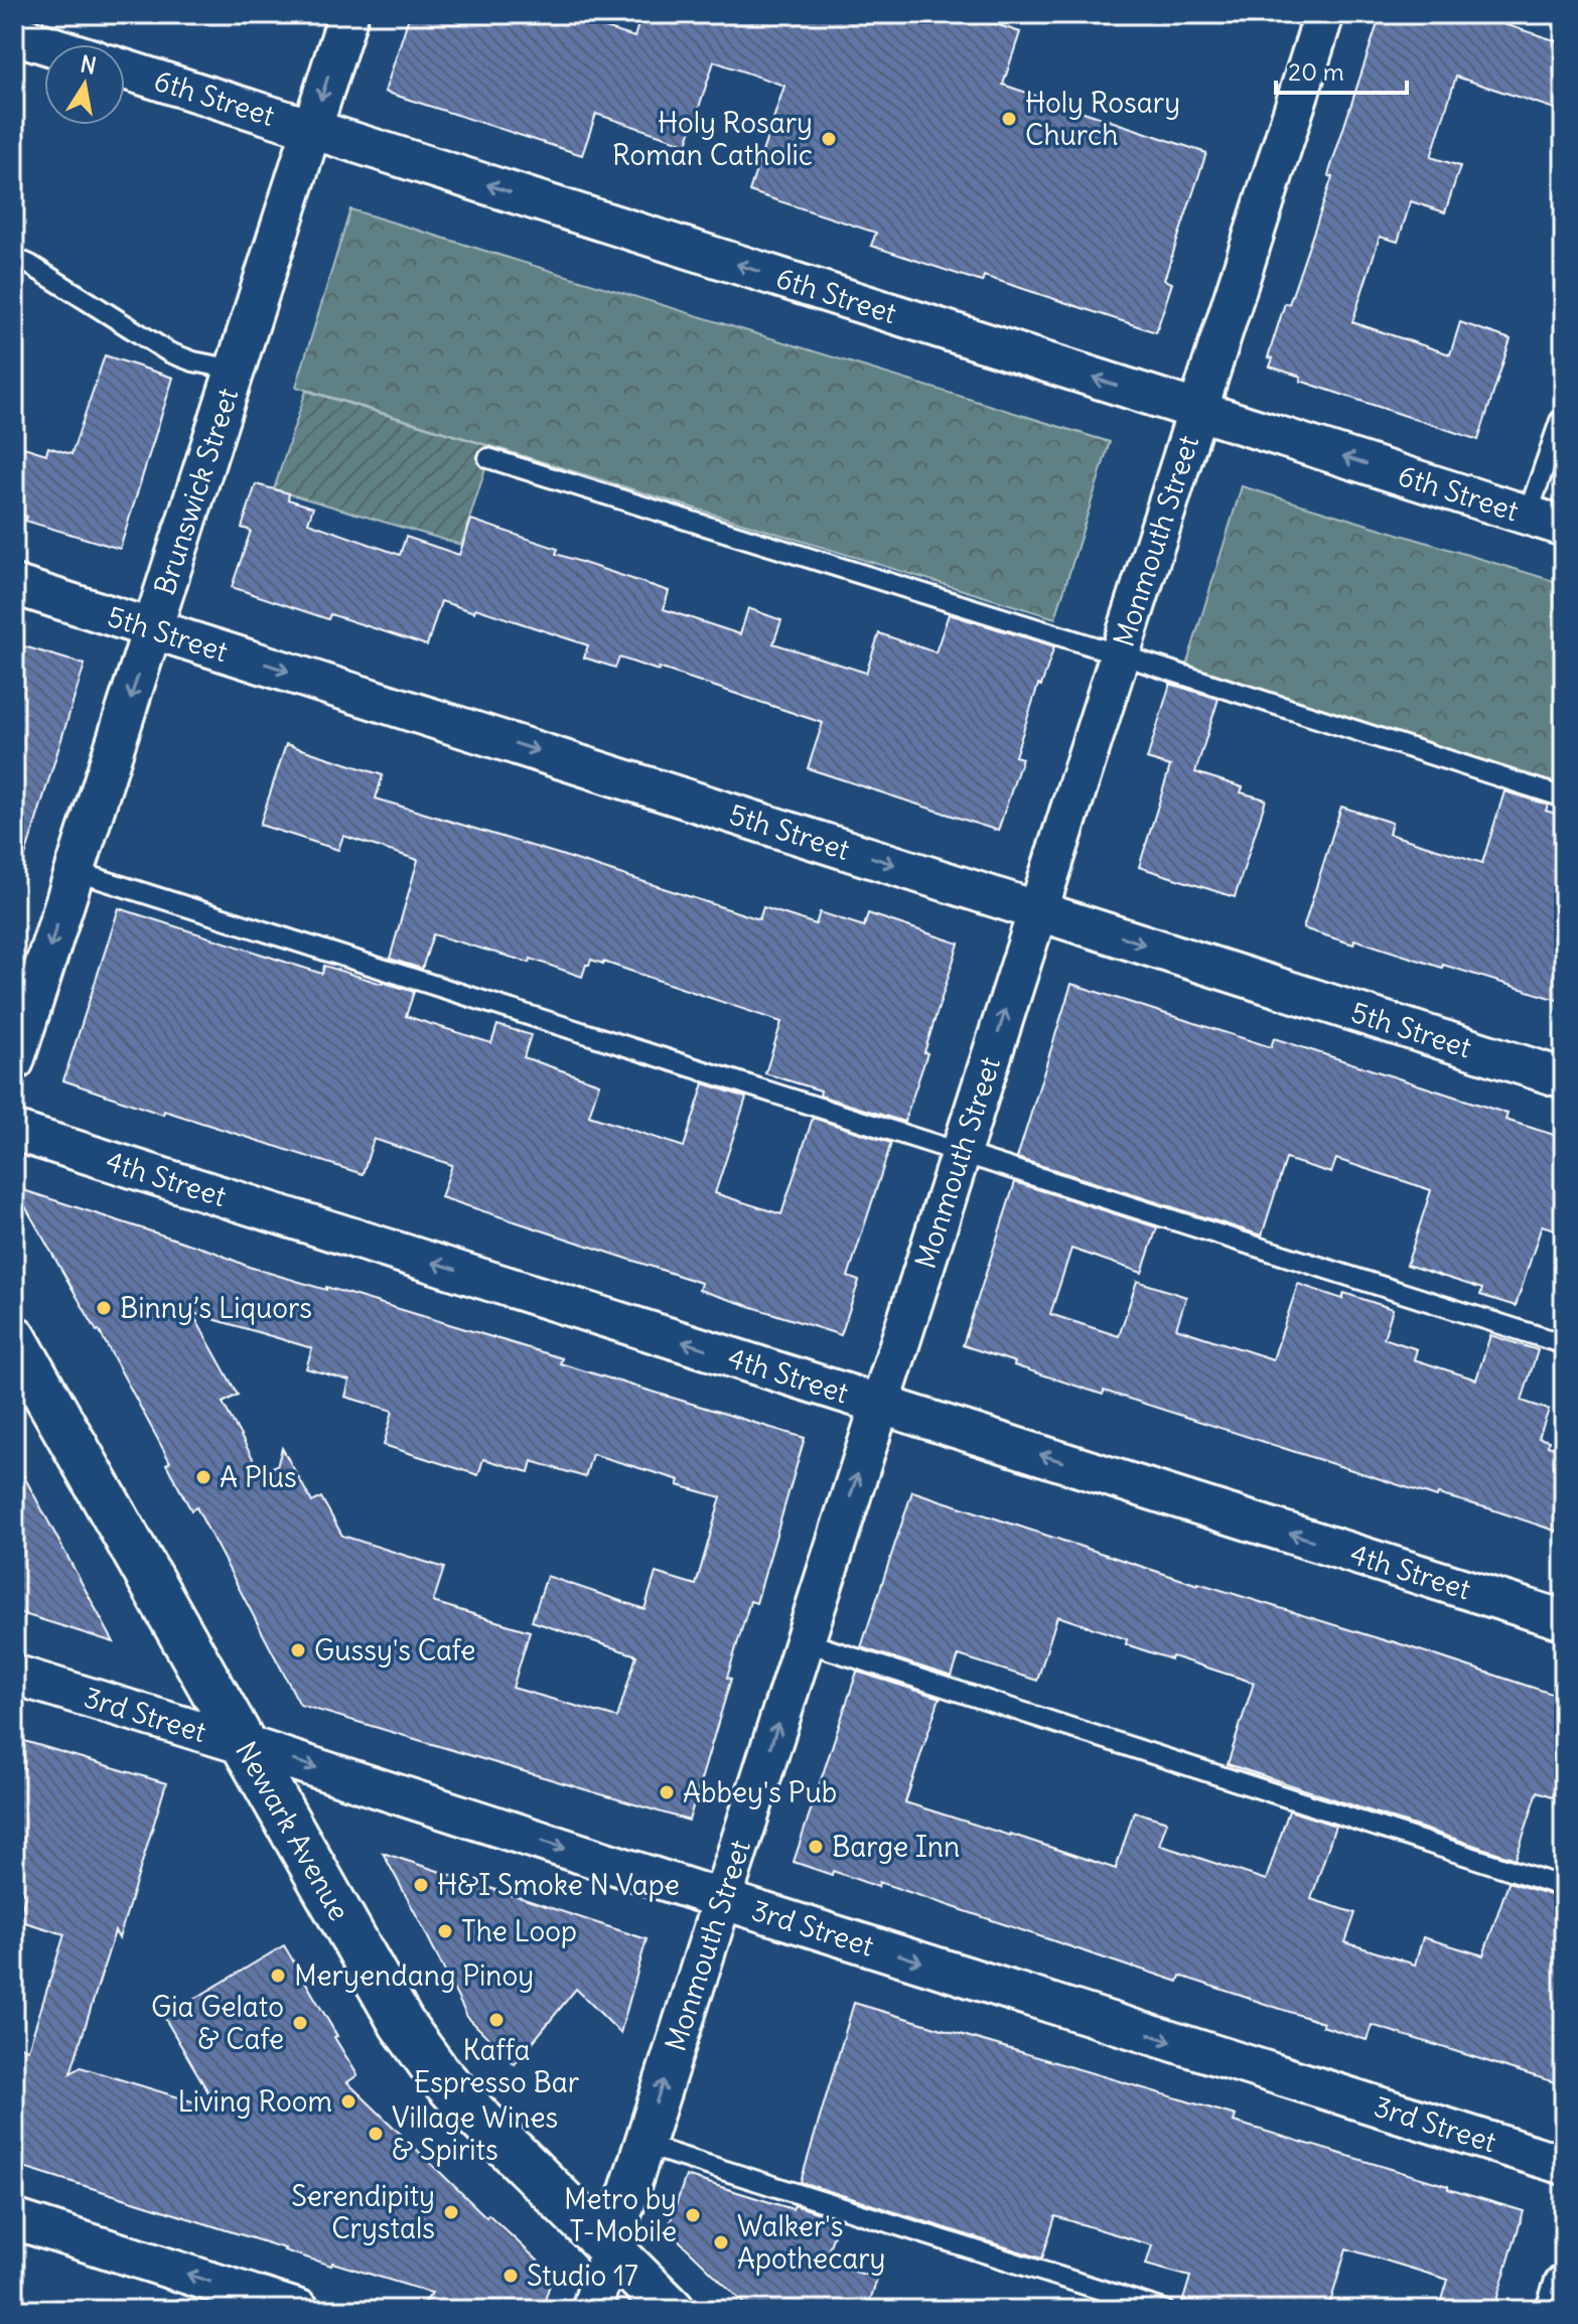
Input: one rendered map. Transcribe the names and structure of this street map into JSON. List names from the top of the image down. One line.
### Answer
{"streets":{"main road":["Newark Avenue"],"street":["6th Street","Brunswick Street","Monmouth Street","5th Street","4th Street","3rd Street"]},"crossings":[["6th Street","Brunswick Street"],["6th Street","Monmouth Street"],["Brunswick Street","5th Street"],["Monmouth Street","5th Street"],["Monmouth Street","4th Street"],["Monmouth Street","3rd Street"],["Monmouth Street","Newark Avenue"],["3rd Street","Newark Avenue"]],"one_way":["6th Street","Brunswick Street","Monmouth Street","5th Street","4th Street","3rd Street"],"places":["Holy Rosary Church","Holy Rosary Roman Catholic","Binny’s Liquors","A Plus","Gussy's Cafe","Abbey's Pub","Barge Inn","H&I Smoke N Vape","The Loop","Meryendang Pinoy","Kaffa Espresso Bar","Gia Gelato & Cafe","Living Room","Village Wines & Spirits","Serendipity Crystals","Metro by T-Mobile","Walker's Apothecary","Studio 17"],"scale_bar":"20 m","north":"top"}
